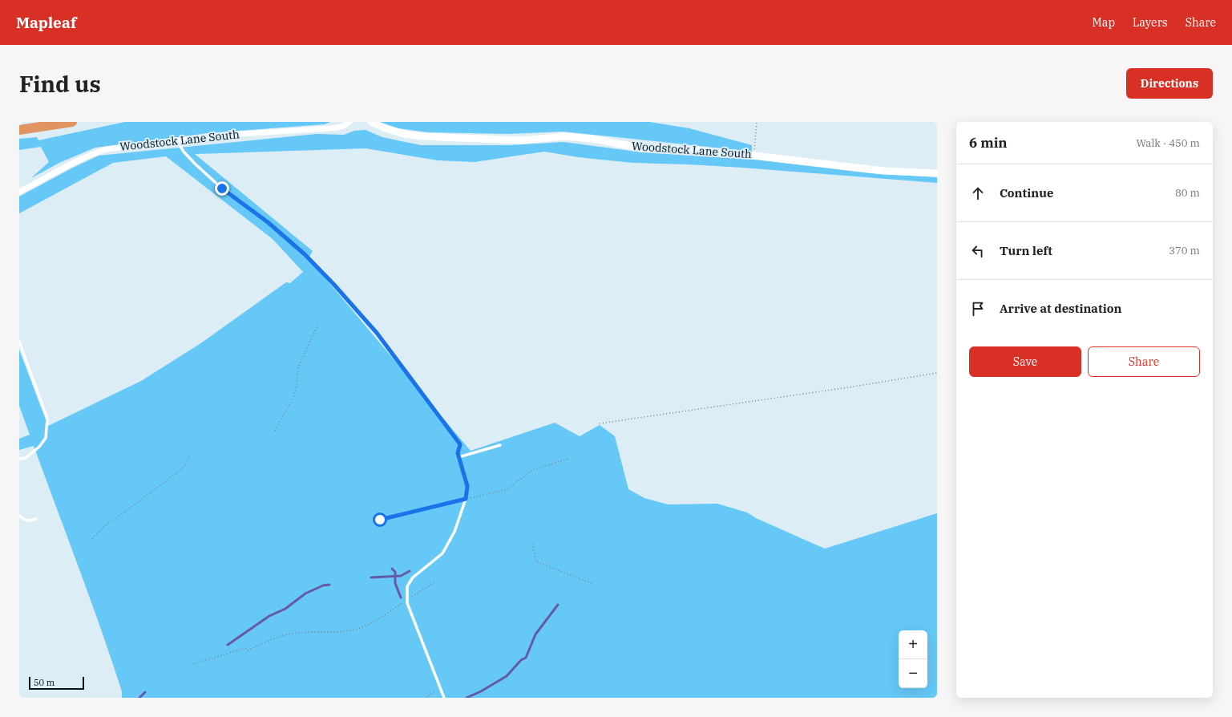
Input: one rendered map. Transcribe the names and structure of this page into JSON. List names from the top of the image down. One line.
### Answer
{"streets":{"street":["Woodstock Lane South"]},"scale_bar":"50 m","page":{"header":"Mapleaf","nav":["Map","Layers","Share"],"buttons":["Directions",["Save","Share"]],"title":"Find us","heading":["6 min","Walk · 450 m"],"list":[["Continue","80 m"],["Turn left","370 m"],"Arrive at destination"],"map_buttons":["+","−"],"scale":"50 m"}}
